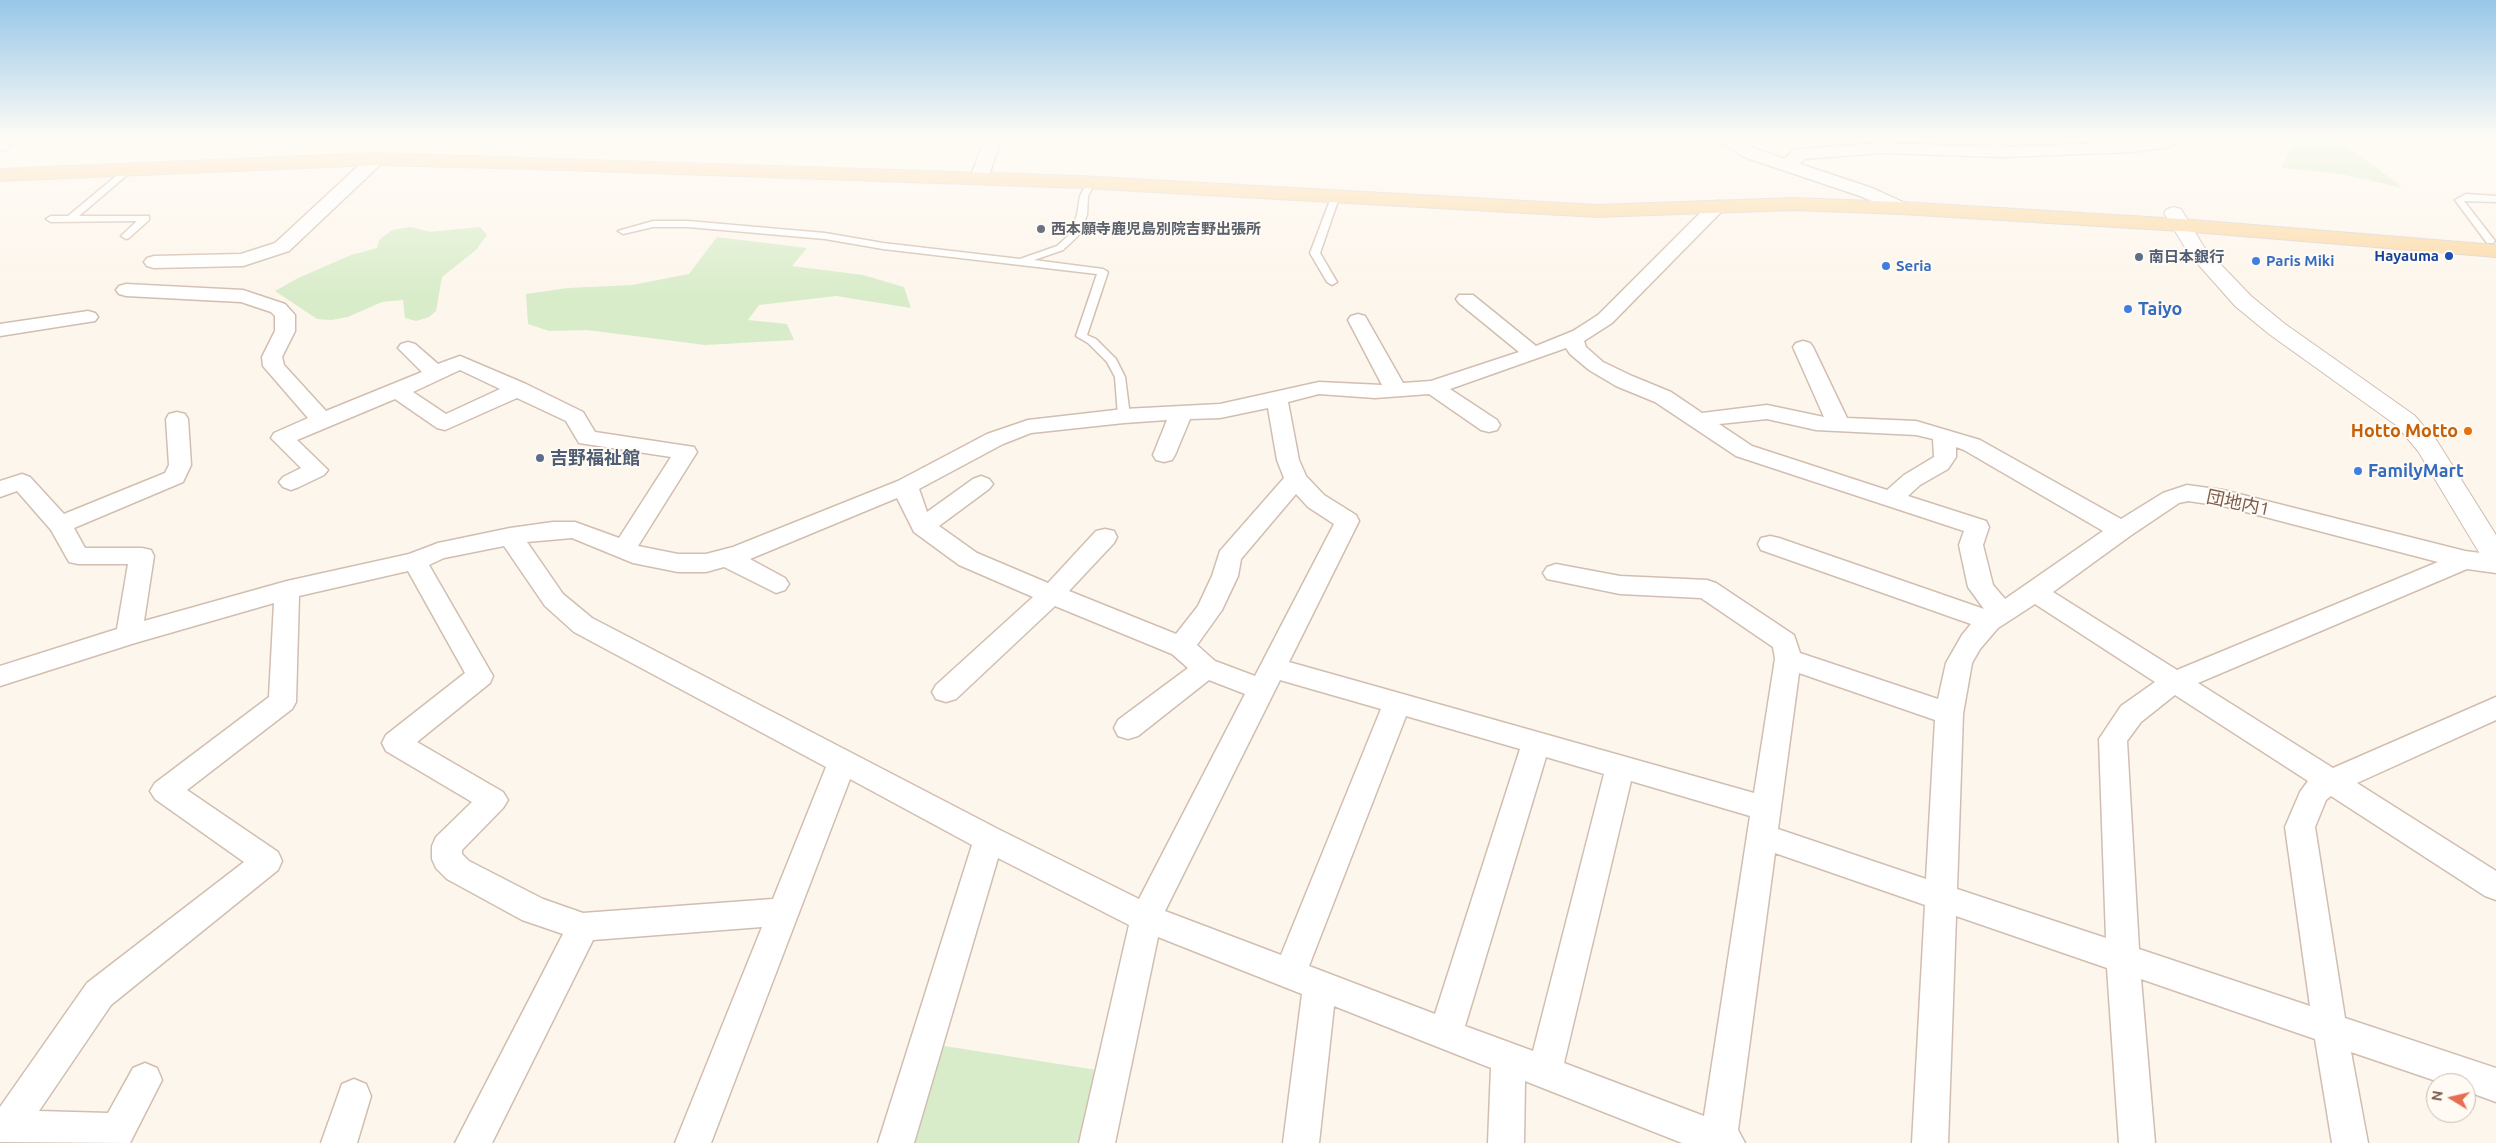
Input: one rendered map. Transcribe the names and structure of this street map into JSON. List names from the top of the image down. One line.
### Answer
{"streets":{"street":["団地内1"]},"places":["西本願寺鹿児島別院吉野出張所","Hayauma","南日本銀行","Paris Miki","Seria","Taiyo","Hotto Motto","吉野福祉館","FamilyMart"],"north":"left"}
